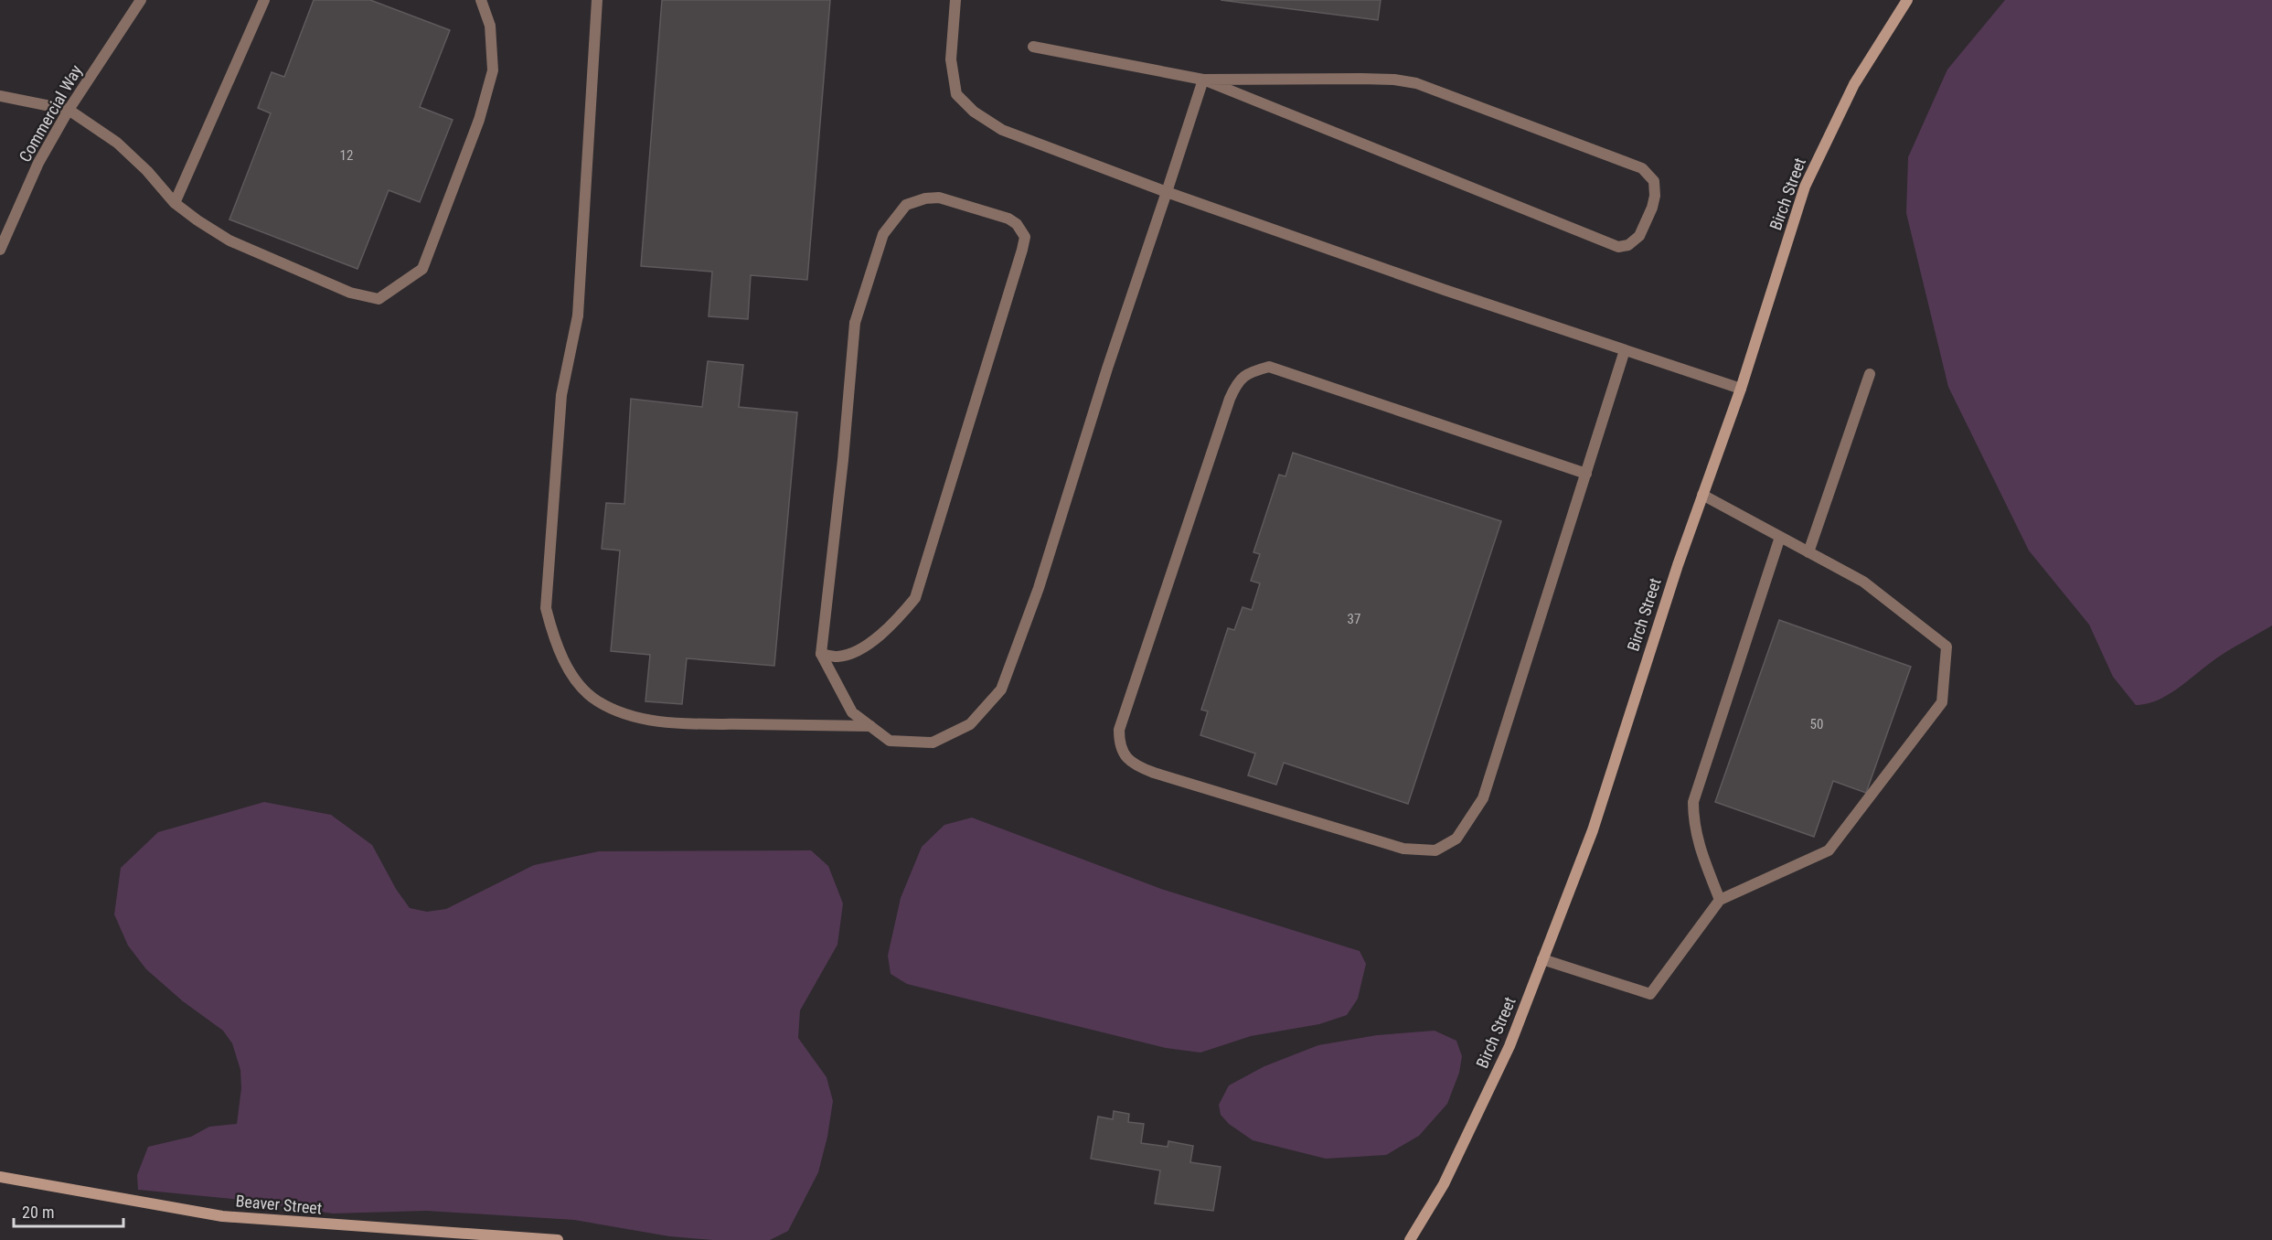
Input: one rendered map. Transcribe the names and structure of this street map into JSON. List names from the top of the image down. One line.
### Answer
{"streets":{"street":["Commercial Way","Birch Street","Beaver Street"]},"house_numbers":["12","37","50"],"scale_bar":"20 m"}
